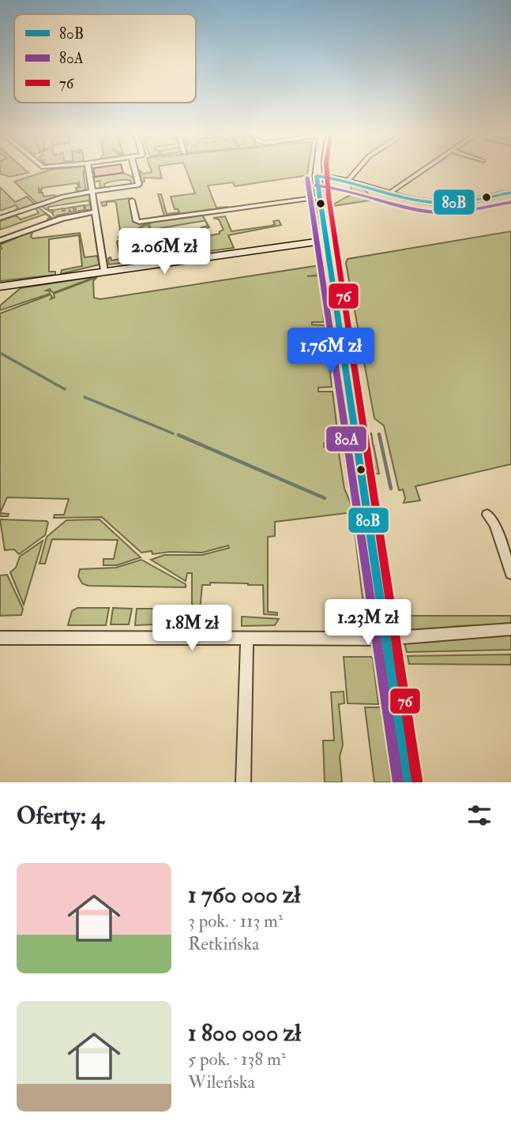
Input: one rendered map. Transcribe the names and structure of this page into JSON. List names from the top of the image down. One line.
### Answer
{"lines":["transit line 76","transit line 80B","transit line 80A"],"legend":["80B","80A","76"],"page":{"price":["2.06M zł","1.76M zł","1.23M zł","1.8M zł"],"heading":"Oferty: 4","list":[{"name":"1 760 000 zł","note":"3 pok. · 113 m² · Retkińska"},{"name":"1 800 000 zł","note":"5 pok. · 138 m² · Wileńska"}]}}
